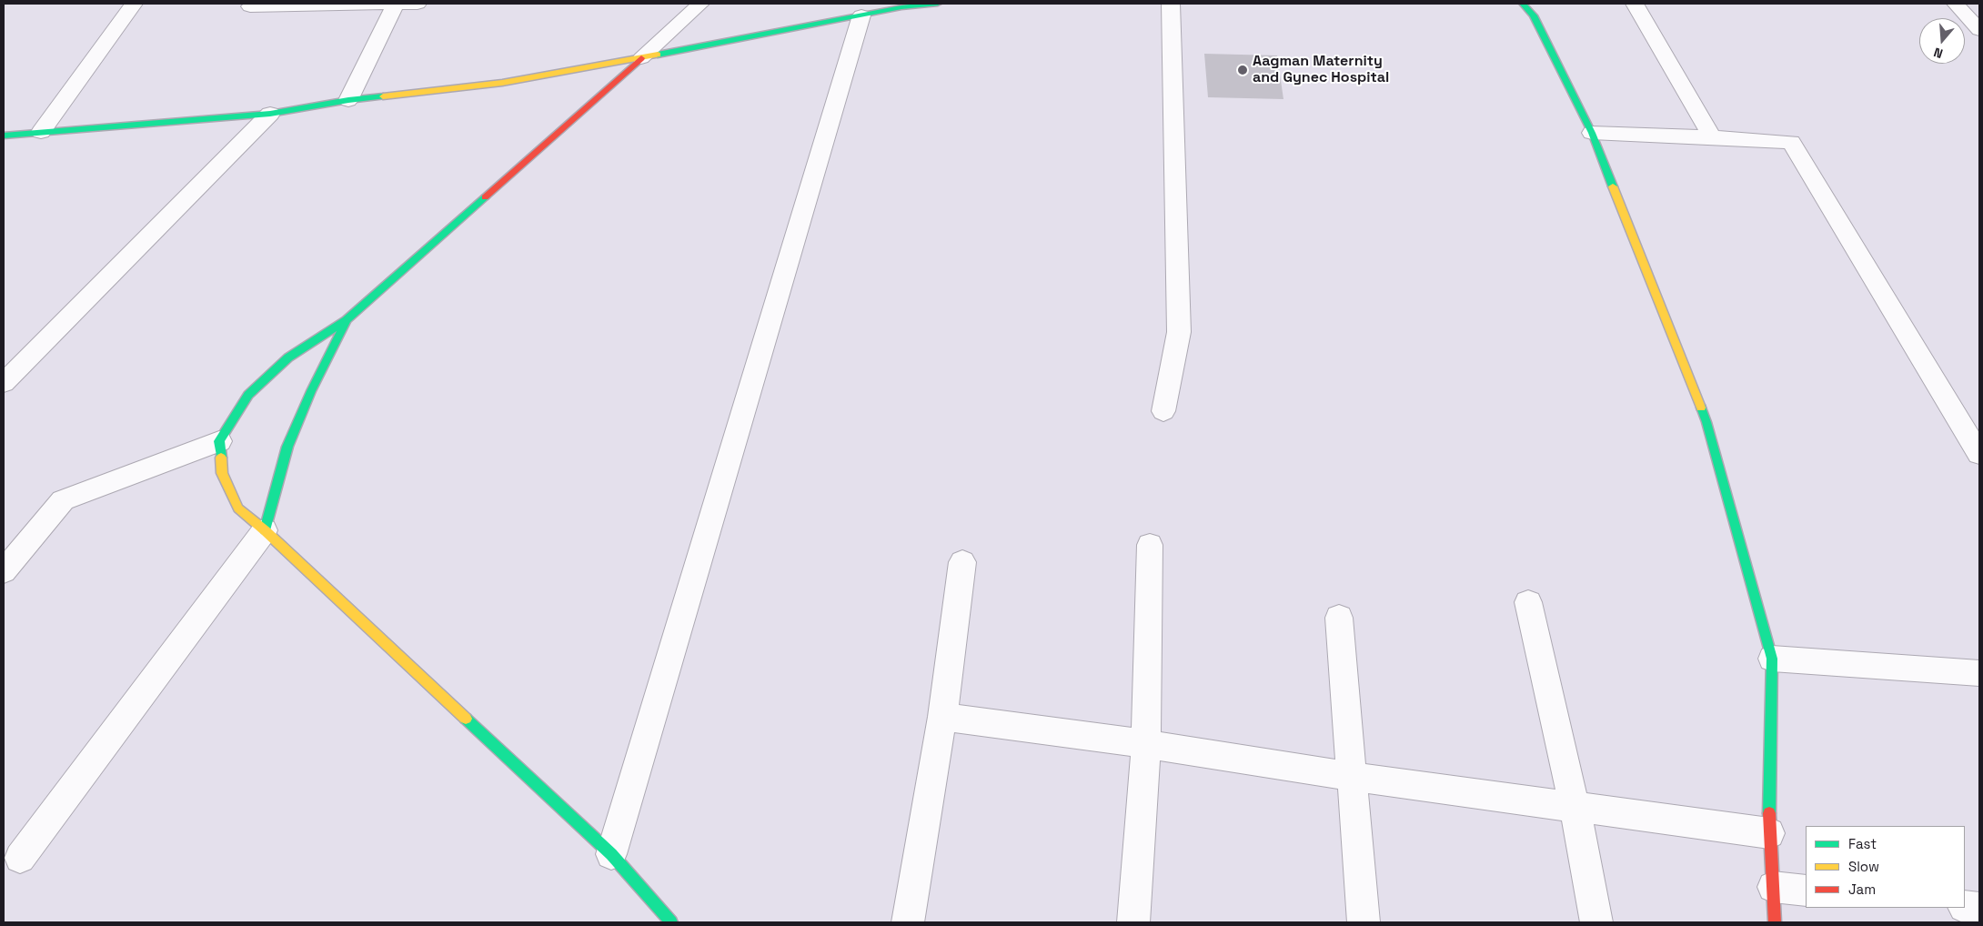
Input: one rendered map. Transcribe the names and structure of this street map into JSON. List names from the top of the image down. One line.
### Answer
{"places":["Aagman Maternity and Gynec Hospital"],"legend":["Fast","Slow","Jam"],"north":"bottom"}
